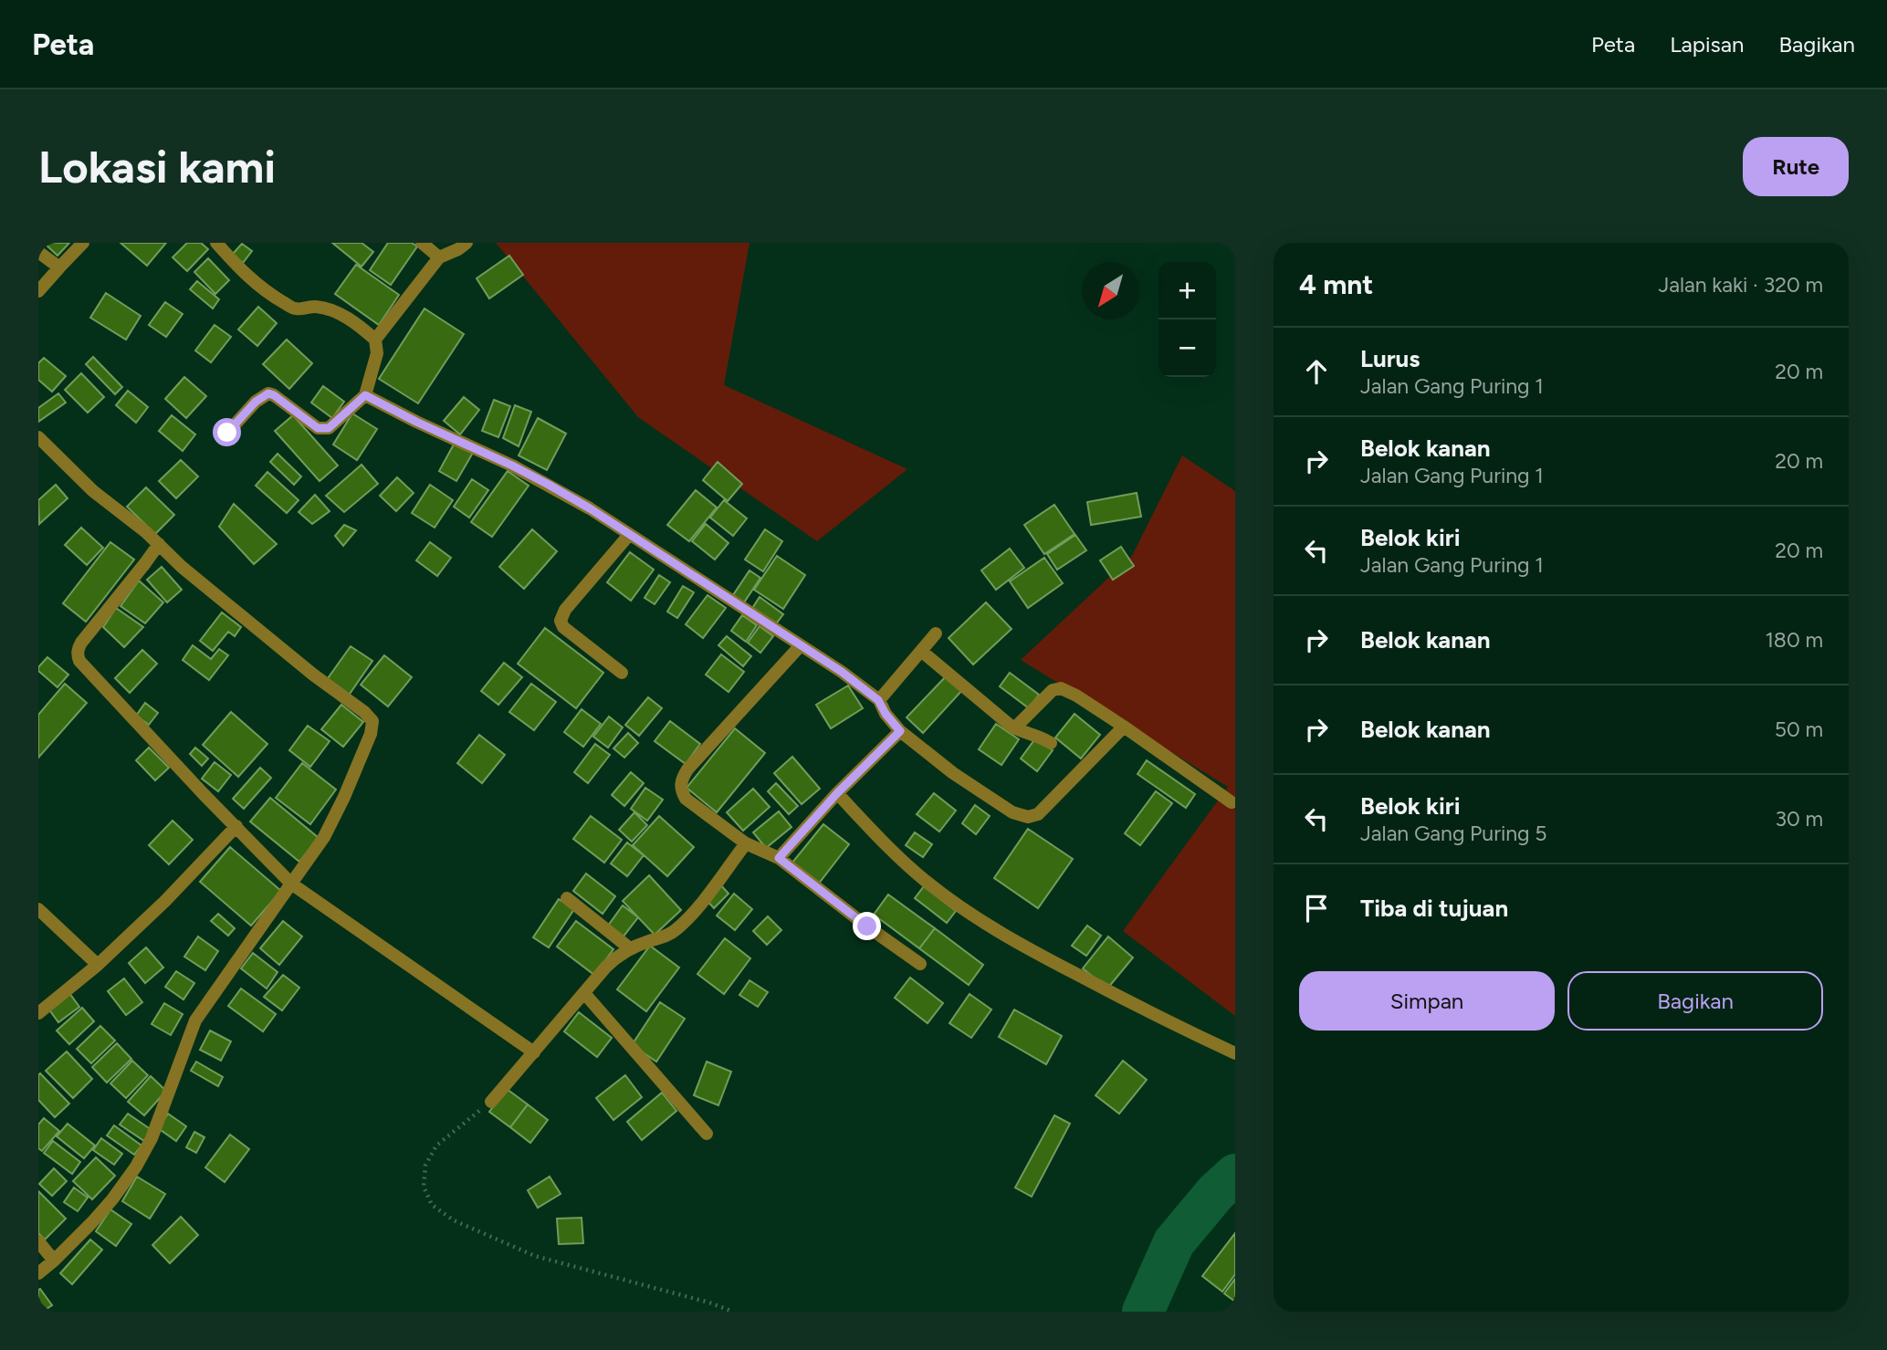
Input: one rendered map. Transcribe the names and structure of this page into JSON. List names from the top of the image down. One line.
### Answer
{"north":"bottom left","page":{"header":"Peta","nav":["Peta","Lapisan","Bagikan"],"buttons":["Rute",["Simpan","Bagikan"]],"title":"Lokasi kami","heading":["4 mnt","Jalan kaki · 320 m"],"map_buttons":["+","−"],"list":[["Lurus","Jalan Gang Puring 1","20 m"],["Belok kanan","Jalan Gang Puring 1","20 m"],["Belok kiri","Jalan Gang Puring 1","20 m"],["Belok kanan","180 m"],["Belok kanan","50 m"],["Belok kiri","Jalan Gang Puring 5","30 m"],"Tiba di tujuan"]}}
